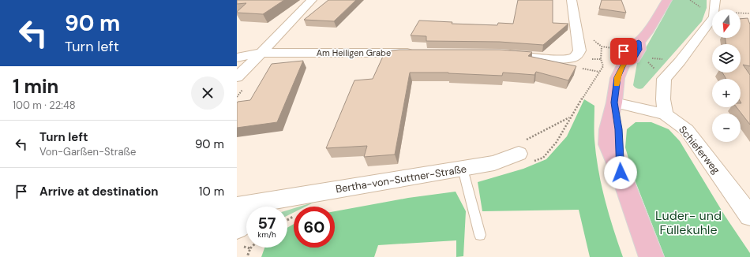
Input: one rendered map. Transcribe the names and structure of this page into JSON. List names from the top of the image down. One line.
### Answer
{"streets":{"street":["Am Heiligen Grabe","Schieferweg","Bertha-von-Suttner-Straße"]},"parks":["Luder- und Füllekuhle"],"north":"bottom","page":{"turn":["90 m","Turn left"],"map_buttons":["+","−"],"heading":["1 min","100 m · 22:48"],"list":[{"name":"Turn left","note":"Von-Garßen-Straße","value":"90 m"},{"name":"Arrive at destination","value":"10 m"}],"speed":"57 km/h","limit":"60"}}
